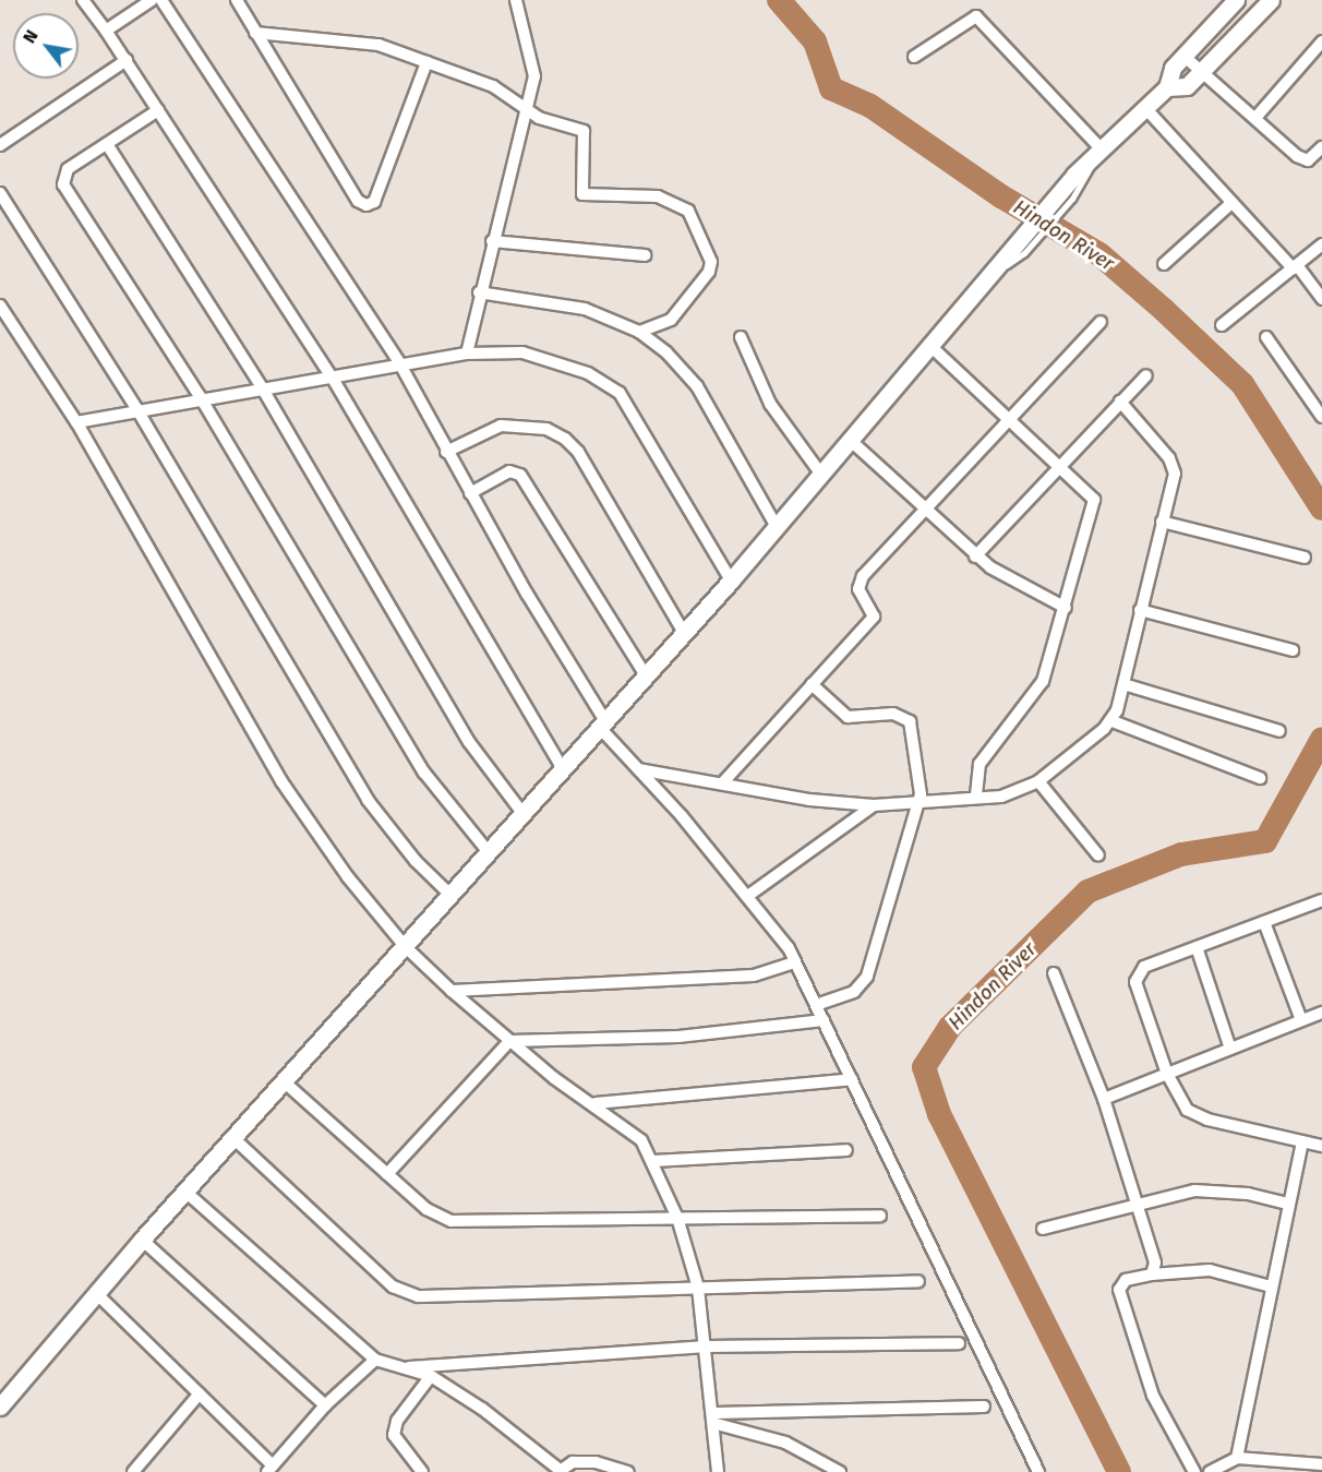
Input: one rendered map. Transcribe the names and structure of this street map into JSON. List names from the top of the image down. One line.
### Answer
{"water":["Hindon River"],"north":"top left"}
